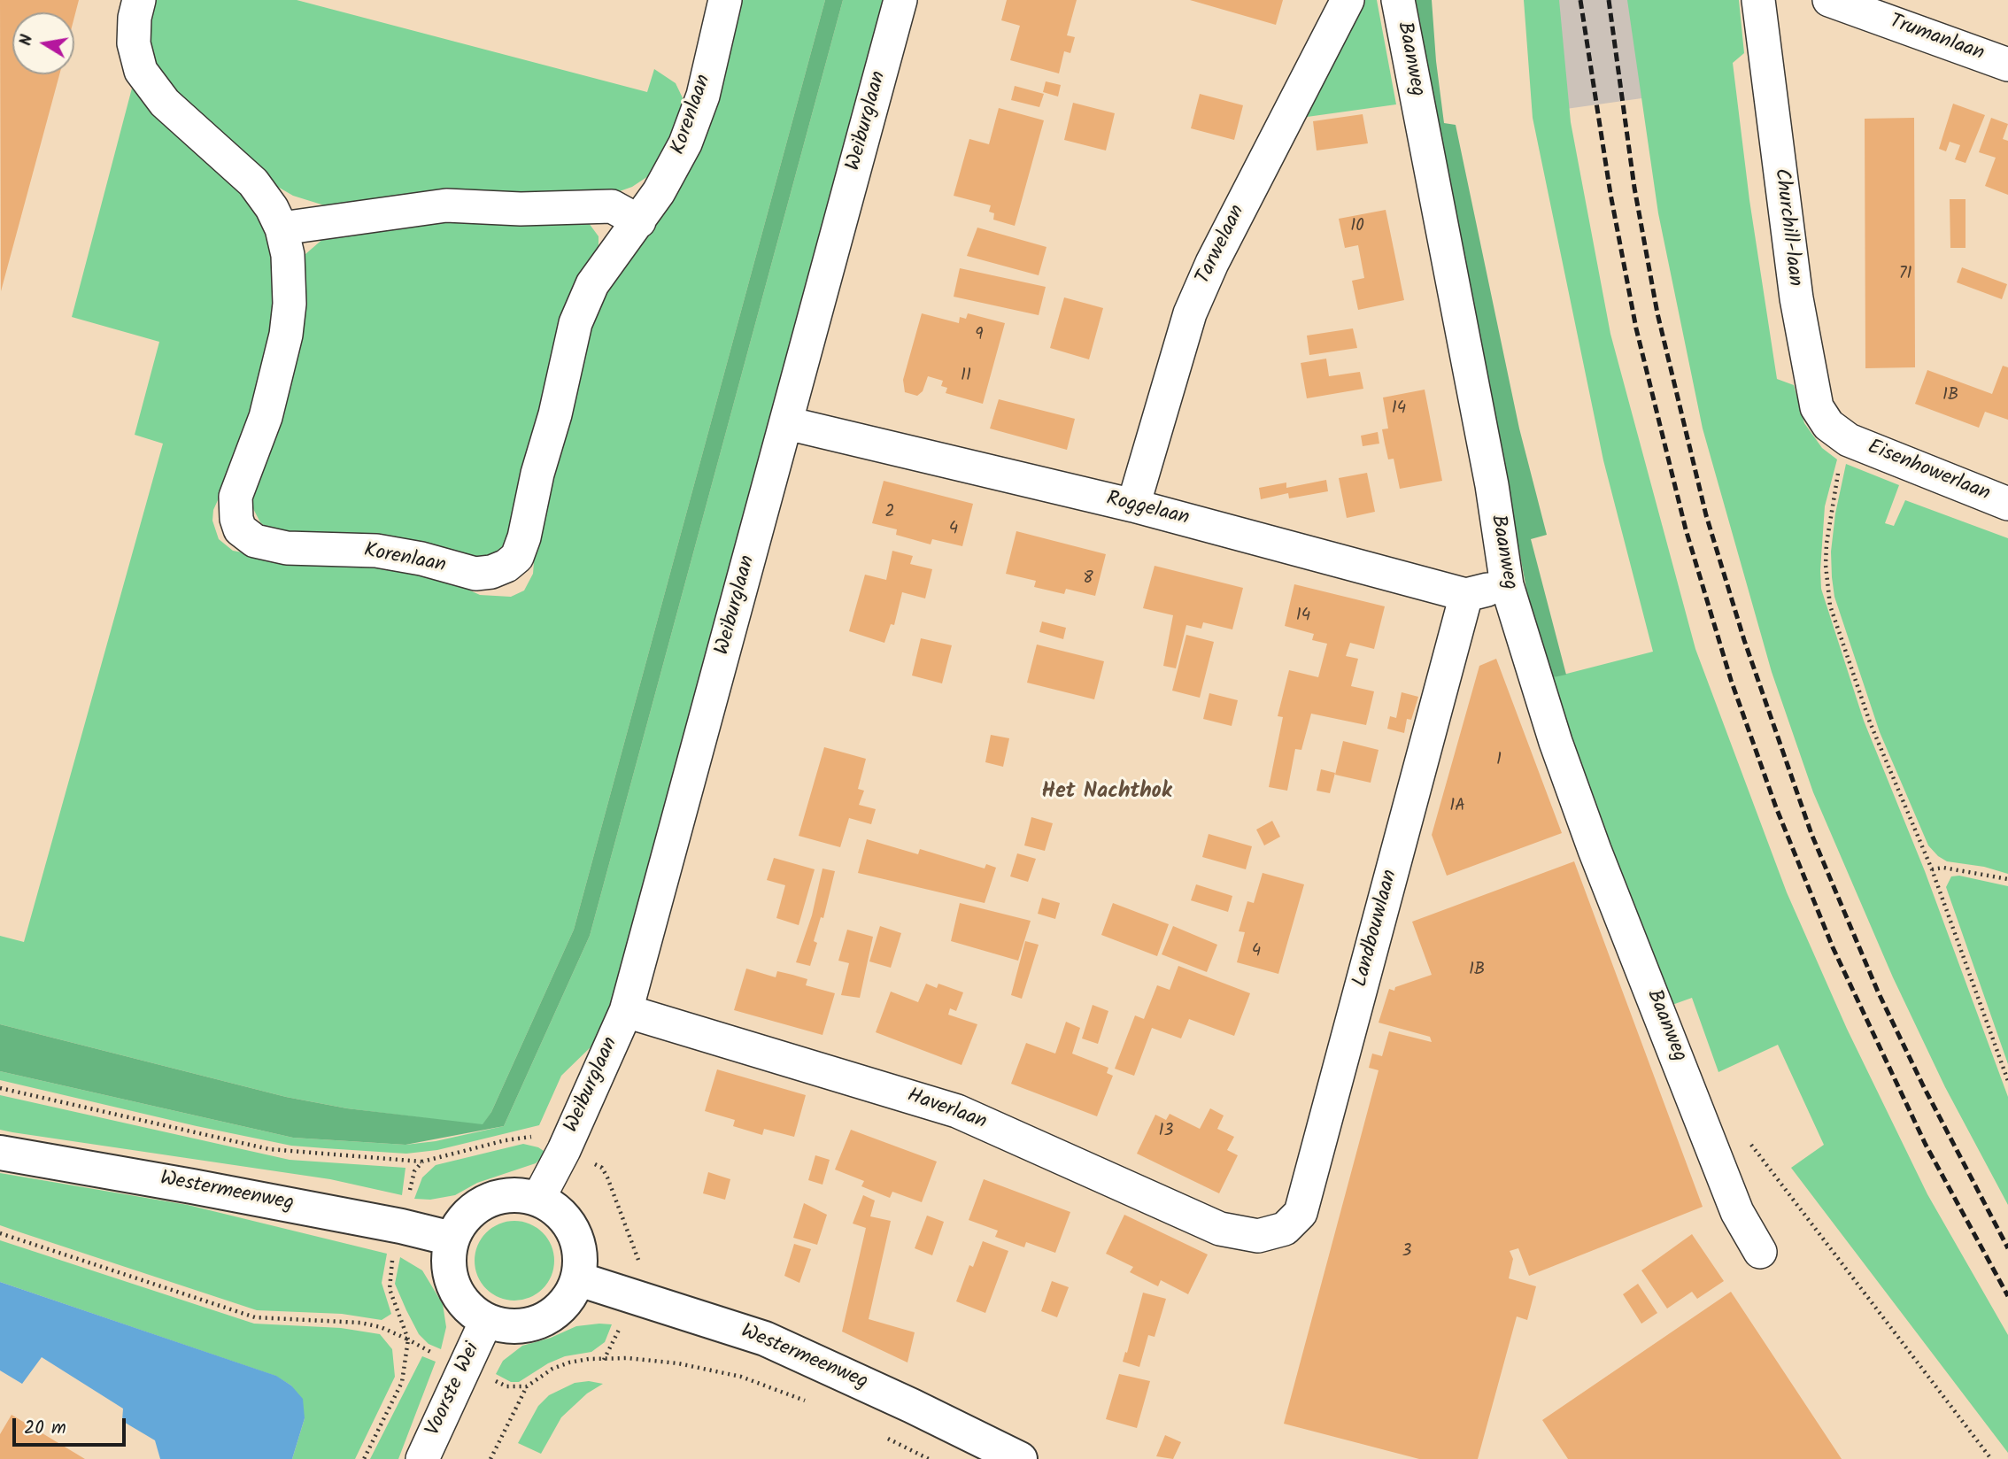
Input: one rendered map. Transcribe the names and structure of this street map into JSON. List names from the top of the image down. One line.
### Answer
{"streets":{"street":["Trumanlaan","Baanweg","Korenlaan","Weiburglaan","Churchill-laan","Tarwelaan","Eisenhowerlaan","Roggelaan","Landbouwlaan","Haverlaan","Westermeenweg","Voorste Wei"]},"crossings":[["Baanweg","Roggelaan"],["Weiburglaan","Roggelaan"],["Weiburglaan","Haverlaan"],["Weiburglaan","Westermeenweg"],["Weiburglaan","Voorste Wei"],["Churchill-laan","Eisenhowerlaan"],["Tarwelaan","Roggelaan"],["Roggelaan","Landbouwlaan"],["Landbouwlaan","Haverlaan"],["Westermeenweg","Voorste Wei"]],"districts":["Het Nachthok"],"house_numbers":["10","71","9","11","1B","14","2","4","8","14","1","1A","4","1B","13","3"],"scale_bar":"20 m","north":"left"}
